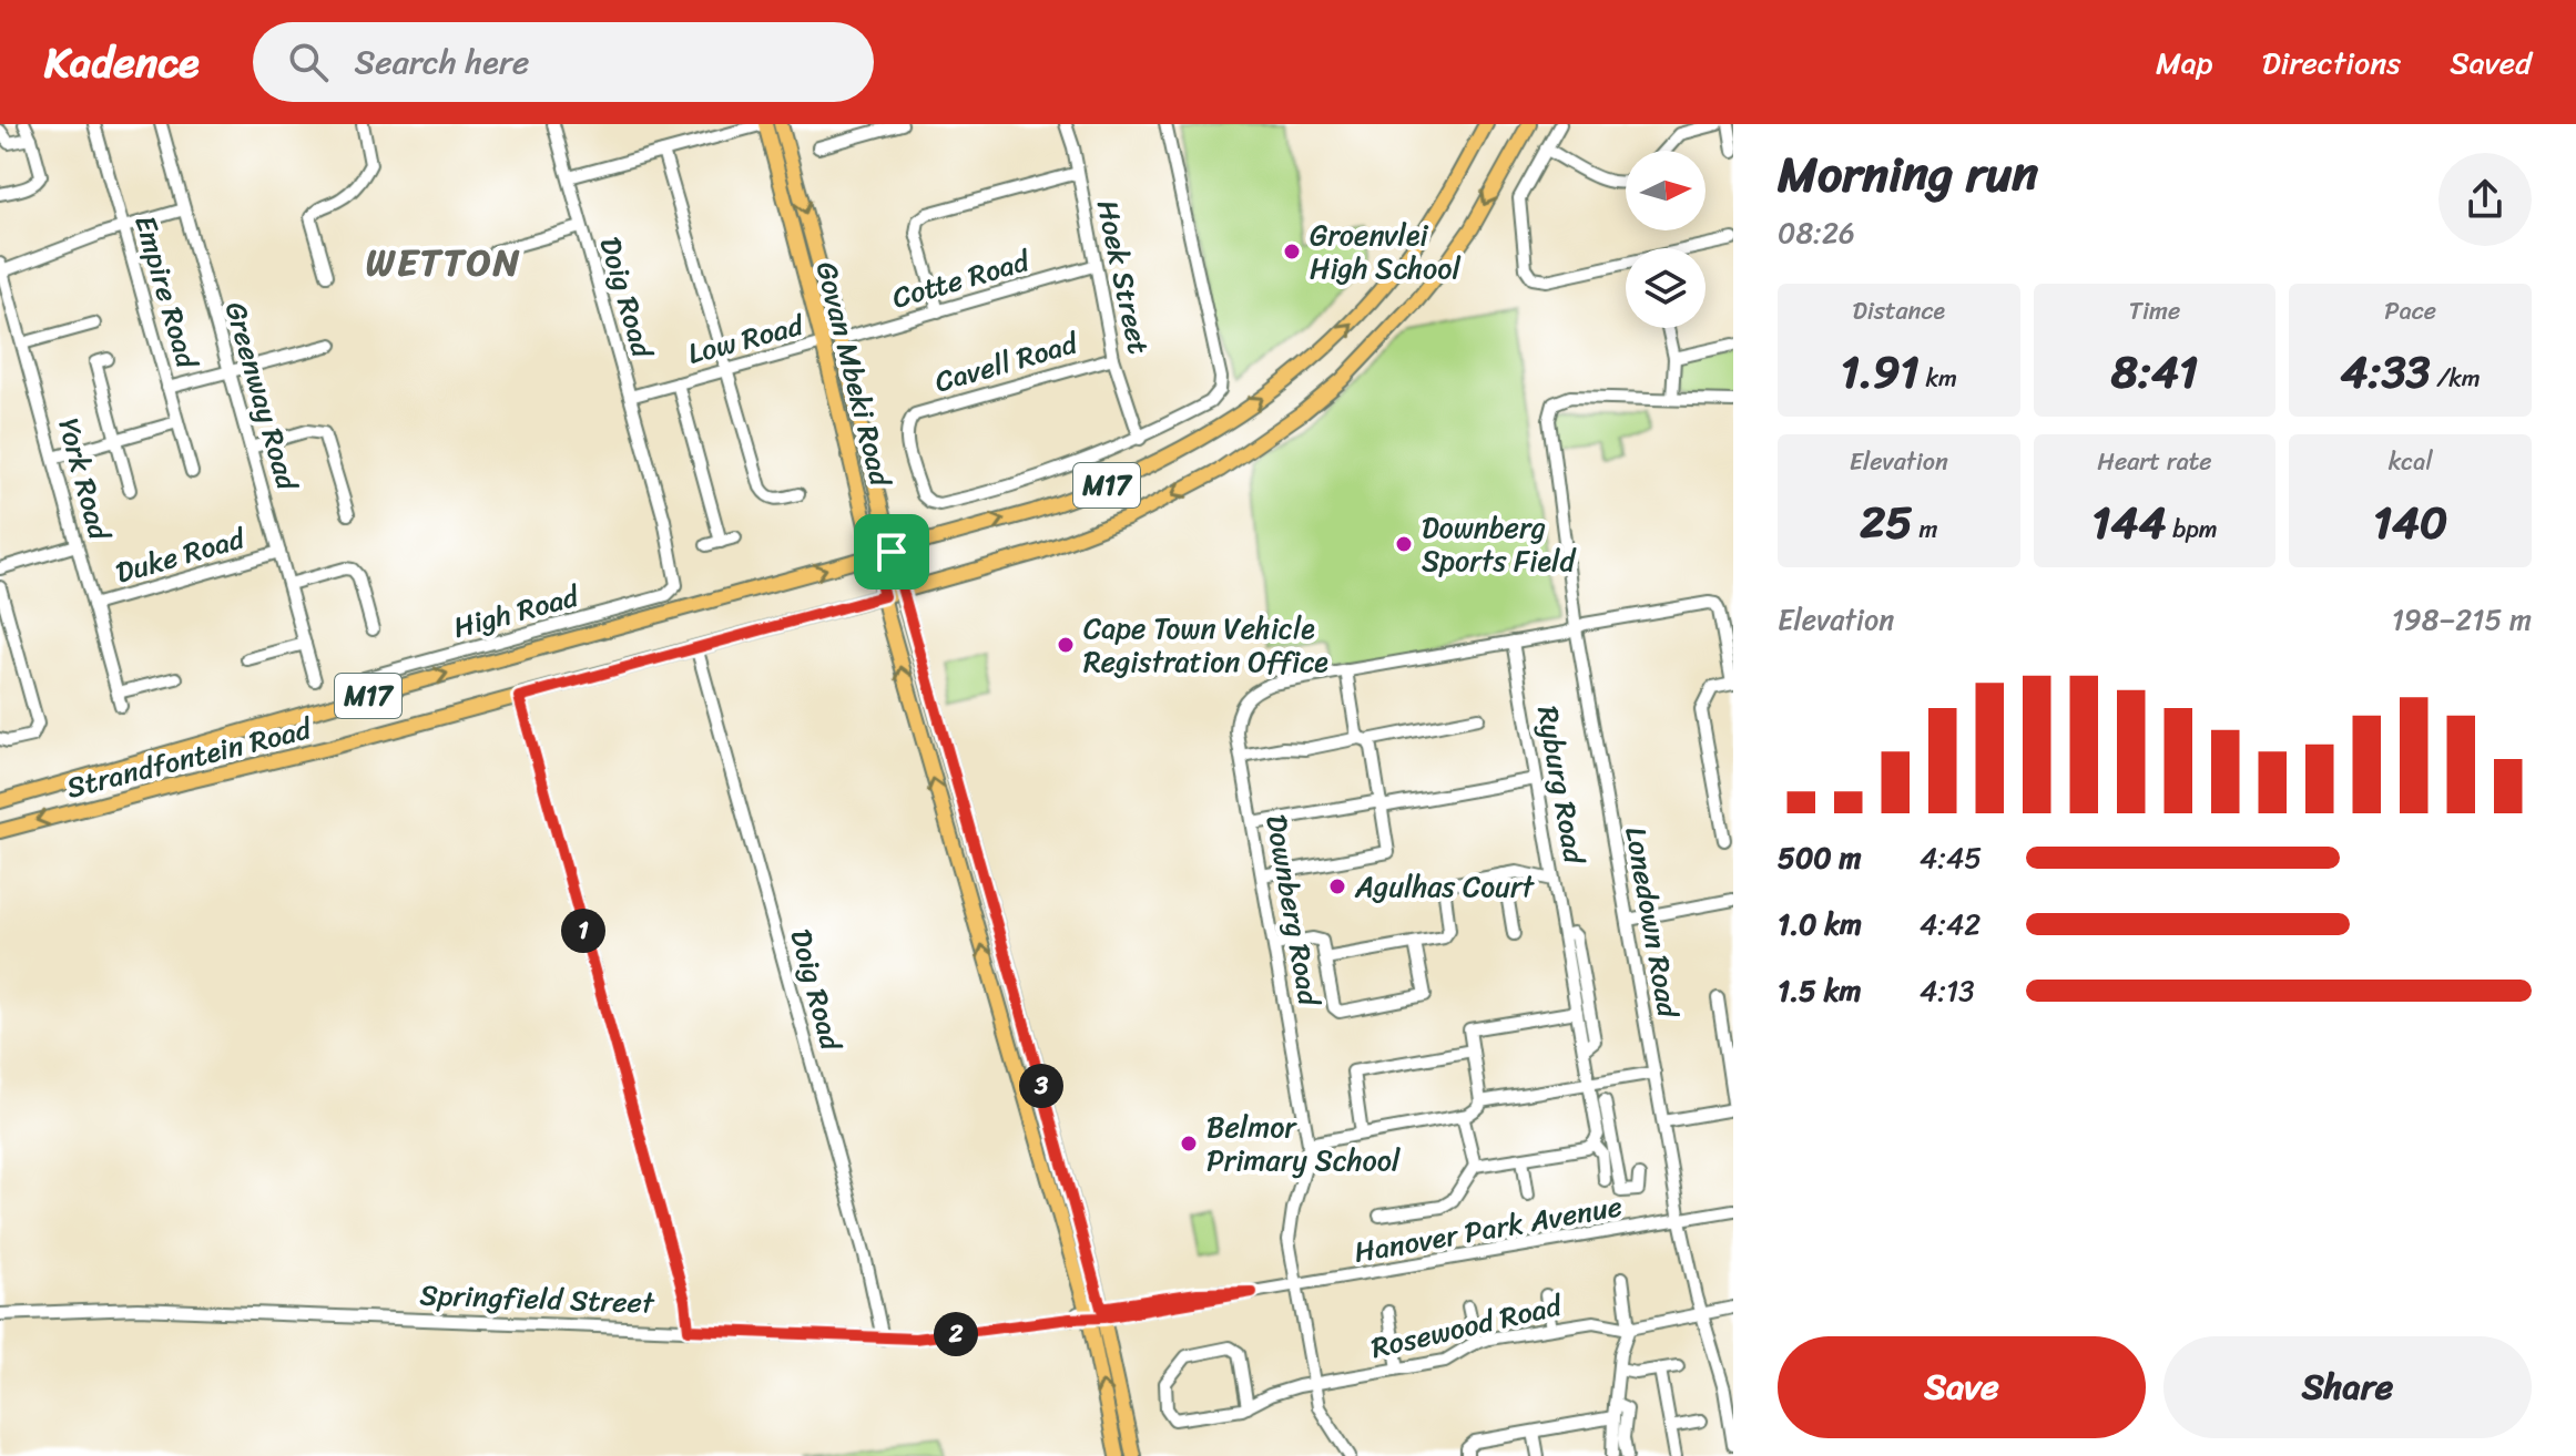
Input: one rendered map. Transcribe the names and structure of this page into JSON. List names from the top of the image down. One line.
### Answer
{"streets":{"main road":["Govan Mbeki Road","M17","Strandfontein Road"],"street":["Hoek Street","Cotte Road","Empire Road","Doig Road","Low Road","Cavell Road","Greenway Road","York Road","Duke Road","High Road","Ryburg Road","Downberg Road","Lonedown Road","Hanover Park Avenue","Springfield Street","Rosewood Road"]},"crossings":[["Hoek Street","Cotte Road"],["Hoek Street","Cavell Road"],["Cotte Road","Govan Mbeki Road"],["Doig Road","Low Road"],["Doig Road","High Road"],["Doig Road","Springfield Street"],["Low Road","Govan Mbeki Road"],["Govan Mbeki Road","M17"],["Govan Mbeki Road","Strandfontein Road"],["Govan Mbeki Road","Hanover Park Avenue"],["Govan Mbeki Road","Springfield Street"],["Greenway Road","Duke Road"],["York Road","Duke Road"],["M17","Strandfontein Road"],["Ryburg Road","Downberg Road"],["Downberg Road","Lonedown Road"],["Downberg Road","Hanover Park Avenue"],["Downberg Road","Rosewood Road"],["Lonedown Road","Hanover Park Avenue"],["Lonedown Road","Rosewood Road"],["Hanover Park Avenue","Springfield Street"]],"districts":["WETTON"],"places":["Groenvlei High School","Downberg Sports Field","Cape Town Vehicle Registration Office","Agulhas Court","Belmor Primary School"],"north":"right","page":{"header":"Kadence","search":"Search here","nav":["Map","Directions","Saved"],"heading":["Morning run","08:26"],"stats":[["Distance","1.91 km"],["Time","8:41"],["Pace","4:33 /km"],["Elevation","25 m"],["Heart rate","144 bpm"],["kcal","140"]],"chart":["Elevation","198–215 m"],"list":[{"name":"500 m","note":"4:45"},{"name":"1.0 km","note":"4:42"},{"name":"1.5 km","note":"4:13"}],"pins":["1","3","2"],"buttons":["Save","Share"]}}
